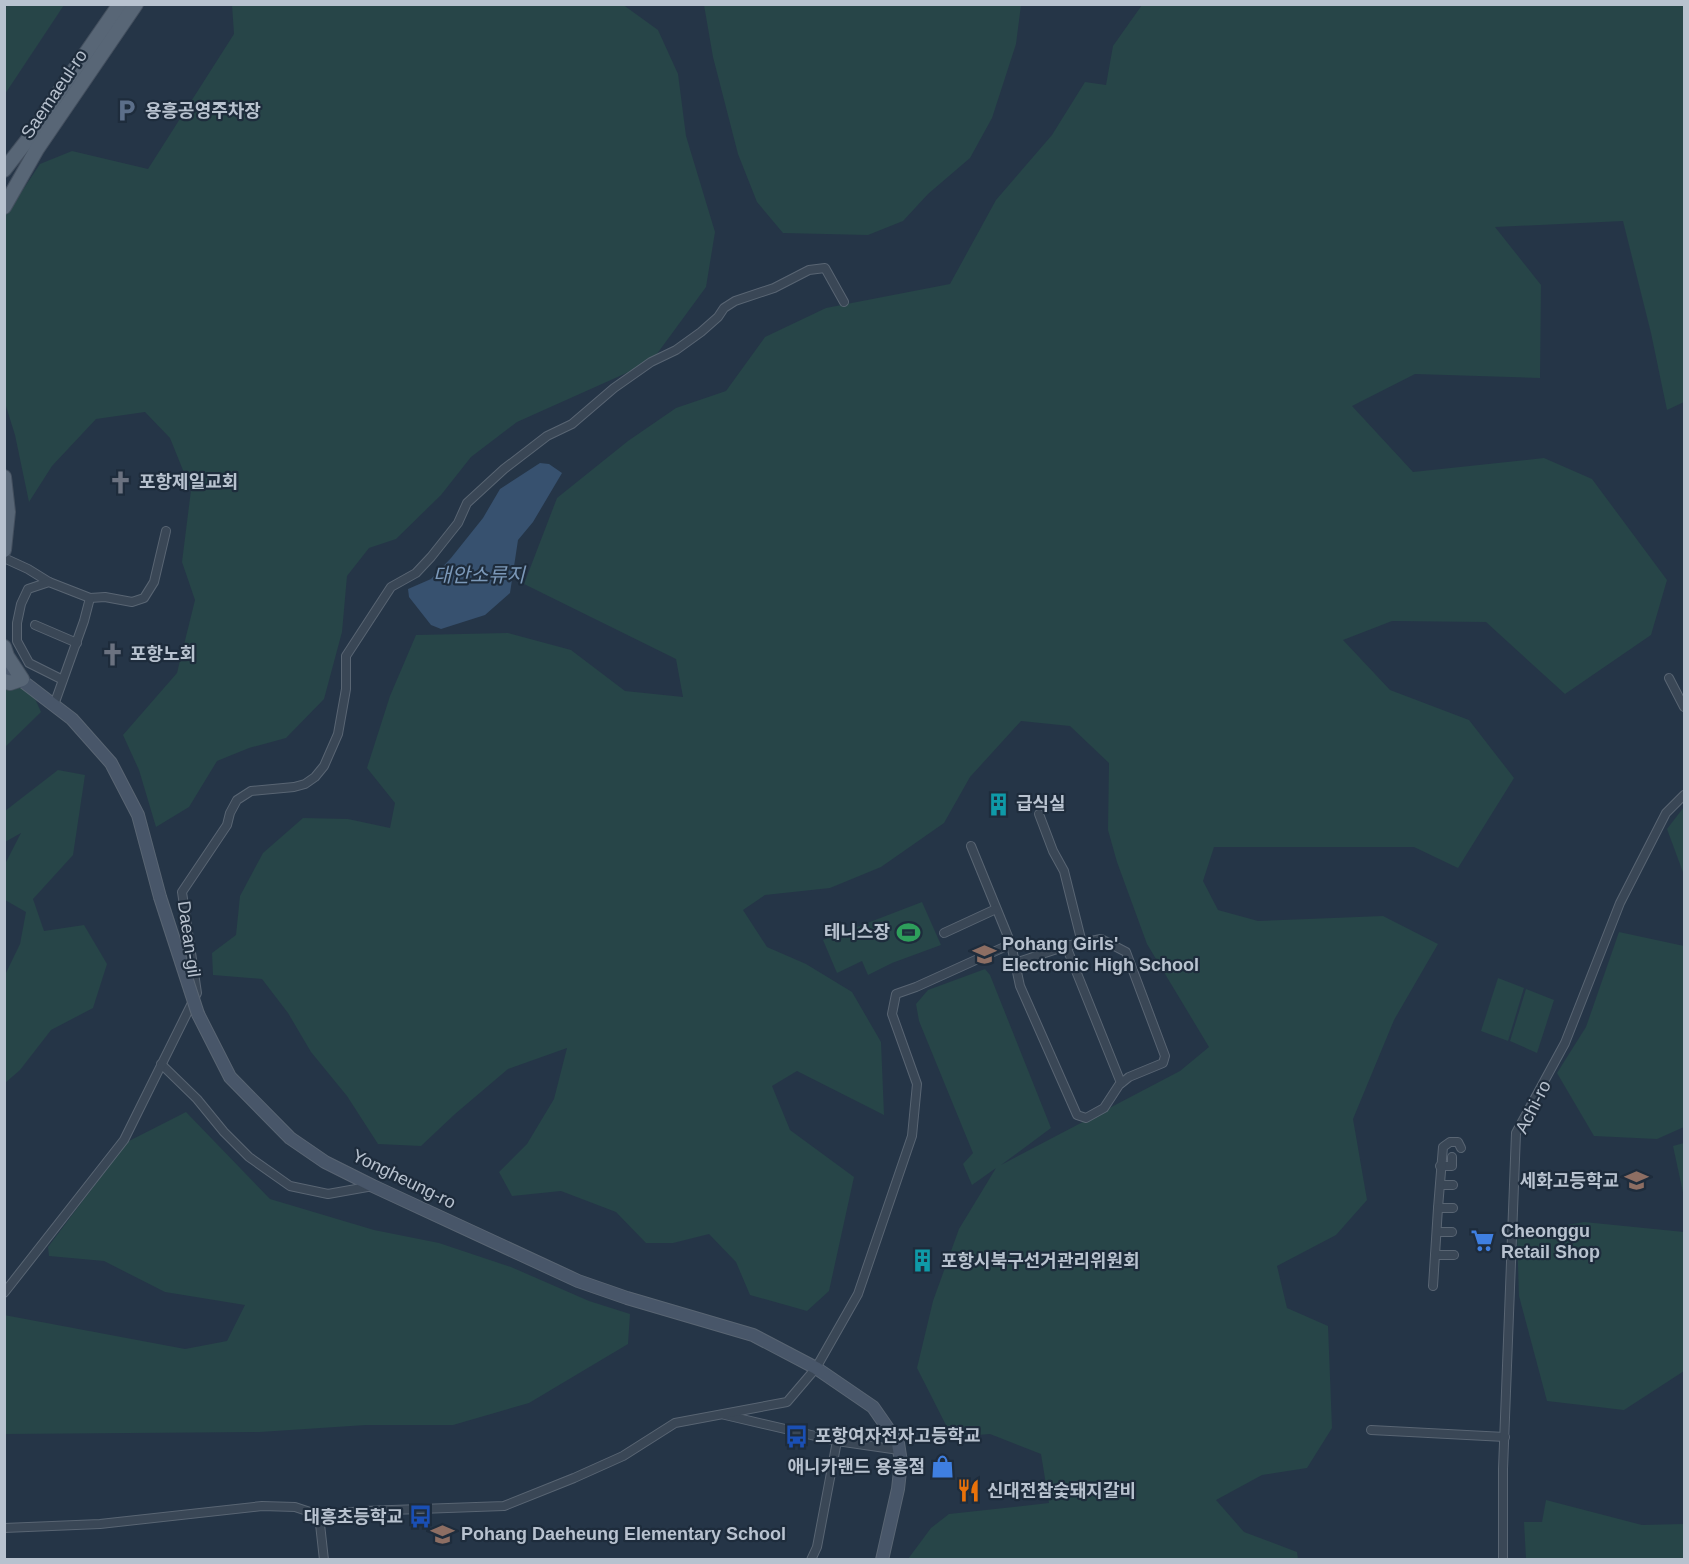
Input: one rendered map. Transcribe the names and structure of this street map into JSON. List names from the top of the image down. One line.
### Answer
{"streets":{"main road":["Saemaeul-ro","Yongheung-ro"],"street":["Daean-gil","Achi-ro"]},"water":["대안소류지"],"places":{"parking":["용흥공영주차장"],"church":["포항제일교회","포항노회"],"building":["급식실","포항시북구선거관리위원회"],"sports":["테니스장"],"school or university":["Pohang Girls' Electronic High School","세화고등학교","Pohang Daeheung Elementary School"],"supermarket":["Cheonggu Retail Shop"],"bus stop":["포항여자전자고등학교","대흥초등학교"],"shop":["애니카랜드 용흥점"],"restaurant":["신대전참숯돼지갈비"]}}
